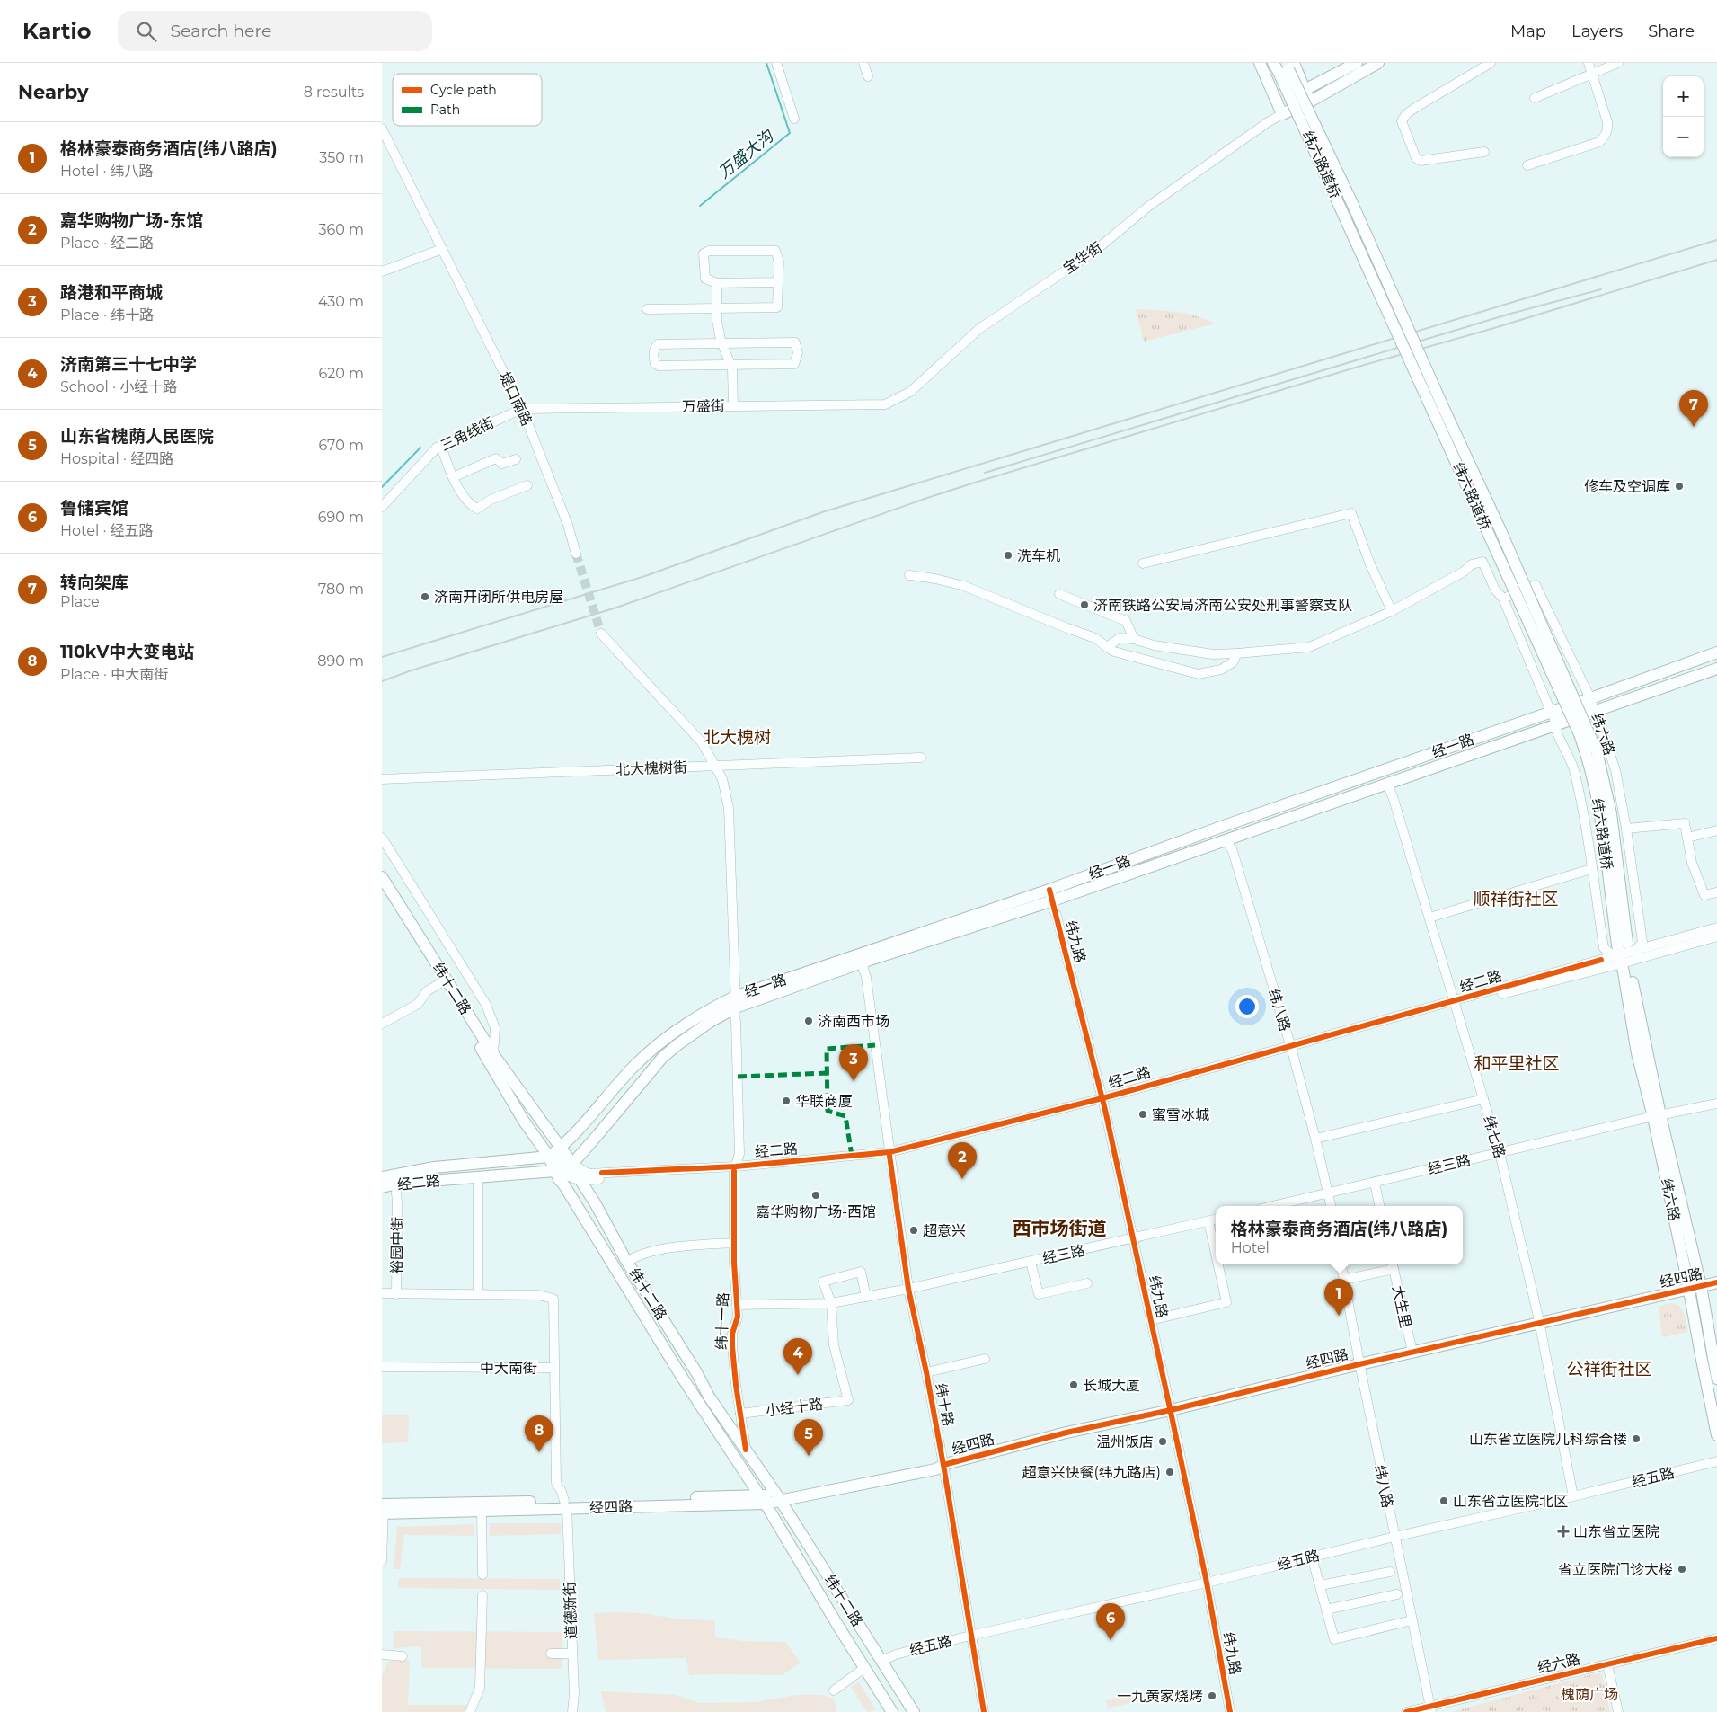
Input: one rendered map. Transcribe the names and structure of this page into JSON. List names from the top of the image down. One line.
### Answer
{"streets":{"main road":["纬六路道桥","宝华街","纬六路","经一路","经二路","纬十二路","经四路"],"street":["堤口南路","万盛街","三角线街","北大槐树街","纬九路","纬八路","纬七路","经三路","裕园中街","大生里","纬十一路","中大南街","纬十路","小经十路","经五路","道德新街","经六路"]},"crossings":[["纬六路道桥","纬六路"],["纬六路道桥","经二路"],["宝华街","万盛街"],["堤口南路","万盛街"],["堤口南路","三角线街"],["万盛街","三角线街"],["纬六路","经一路"],["纬六路","经二路"],["纬六路","经三路"],["纬六路","经四路"],["经一路","纬九路"],["经一路","经二路"],["经一路","纬十二路"],["经一路","纬八路"],["经一路","纬七路"],["经一路","纬十一路"],["经一路","纬十路"],["北大槐树街","纬十一路"],["纬九路","经二路"],["纬九路","经三路"],["纬九路","经四路"],["纬九路","经五路"],["经二路","纬十二路"],["经二路","纬八路"],["经二路","纬七路"],["经二路","裕园中街"],["经二路","纬十一路"],["经二路","纬十路"],["纬十二路","经四路"],["纬十二路","纬十一路"],["纬十二路","经五路"],["纬八路","经三路"],["纬八路","经四路"],["纬八路","经五路"],["纬八路","经六路"],["纬七路","经三路"],["纬七路","经四路"],["纬七路","经五路"],["经三路","纬十一路"],["经三路","纬十路"],["经三路","小经十路"],["经四路","大生里"],["经四路","中大南街"],["经四路","纬十路"],["经四路","道德新街"],["纬十一路","小经十路"],["中大南街","道德新街"],["纬十路","经五路"]],"districts":["北大槐树","顺祥街社区","和平里社区","西市场街道","公祥街社区"],"water":["万盛大沟"],"parks":["槐荫广场"],"places":{"other":["修车及空调库","洗车机","济南开闭所供电房屋","济南铁路公安局济南公安处刑事警察支队","济南西市场","华联商厦","蜜雪冰城","嘉华购物广场-西馆","超意兴","长城大厦","山东省立医院儿科综合楼","温州饭店","超意兴快餐(纬九路店)","山东省立医院北区","省立医院门诊大楼","一九黄家烧烤"],"health":["山东省立医院"]},"legend":["Cycle path","Path"],"page":{"header":"Kartio","search":"Search here","nav":["Map","Layers","Share"],"heading":["Nearby","8 results"],"map_buttons":["+","−"],"list":[{"mark":"1","name":"格林豪泰商务酒店(纬八路店)","note":"Hotel · 纬八路","value":"350 m"},{"mark":"2","name":"嘉华购物广场-东馆","note":"Place · 经二路","value":"360 m"},{"mark":"3","name":"路港和平商城","note":"Place · 纬十路","value":"430 m"},{"mark":"4","name":"济南第三十七中学","note":"School · 小经十路","value":"620 m"},{"mark":"5","name":"山东省槐荫人民医院","note":"Hospital · 经四路","value":"670 m"},{"mark":"6","name":"鲁储宾馆","note":"Hotel · 经五路","value":"690 m"},{"mark":"7","name":"转向架库","note":"Place","value":"780 m"},{"mark":"8","name":"110kV中大变电站","note":"Place · 中大南街","value":"890 m"}],"pins":["7","3","2","1","4","8","5","6"],"popup":["格林豪泰商务酒店(纬八路店)","Hotel"]}}
